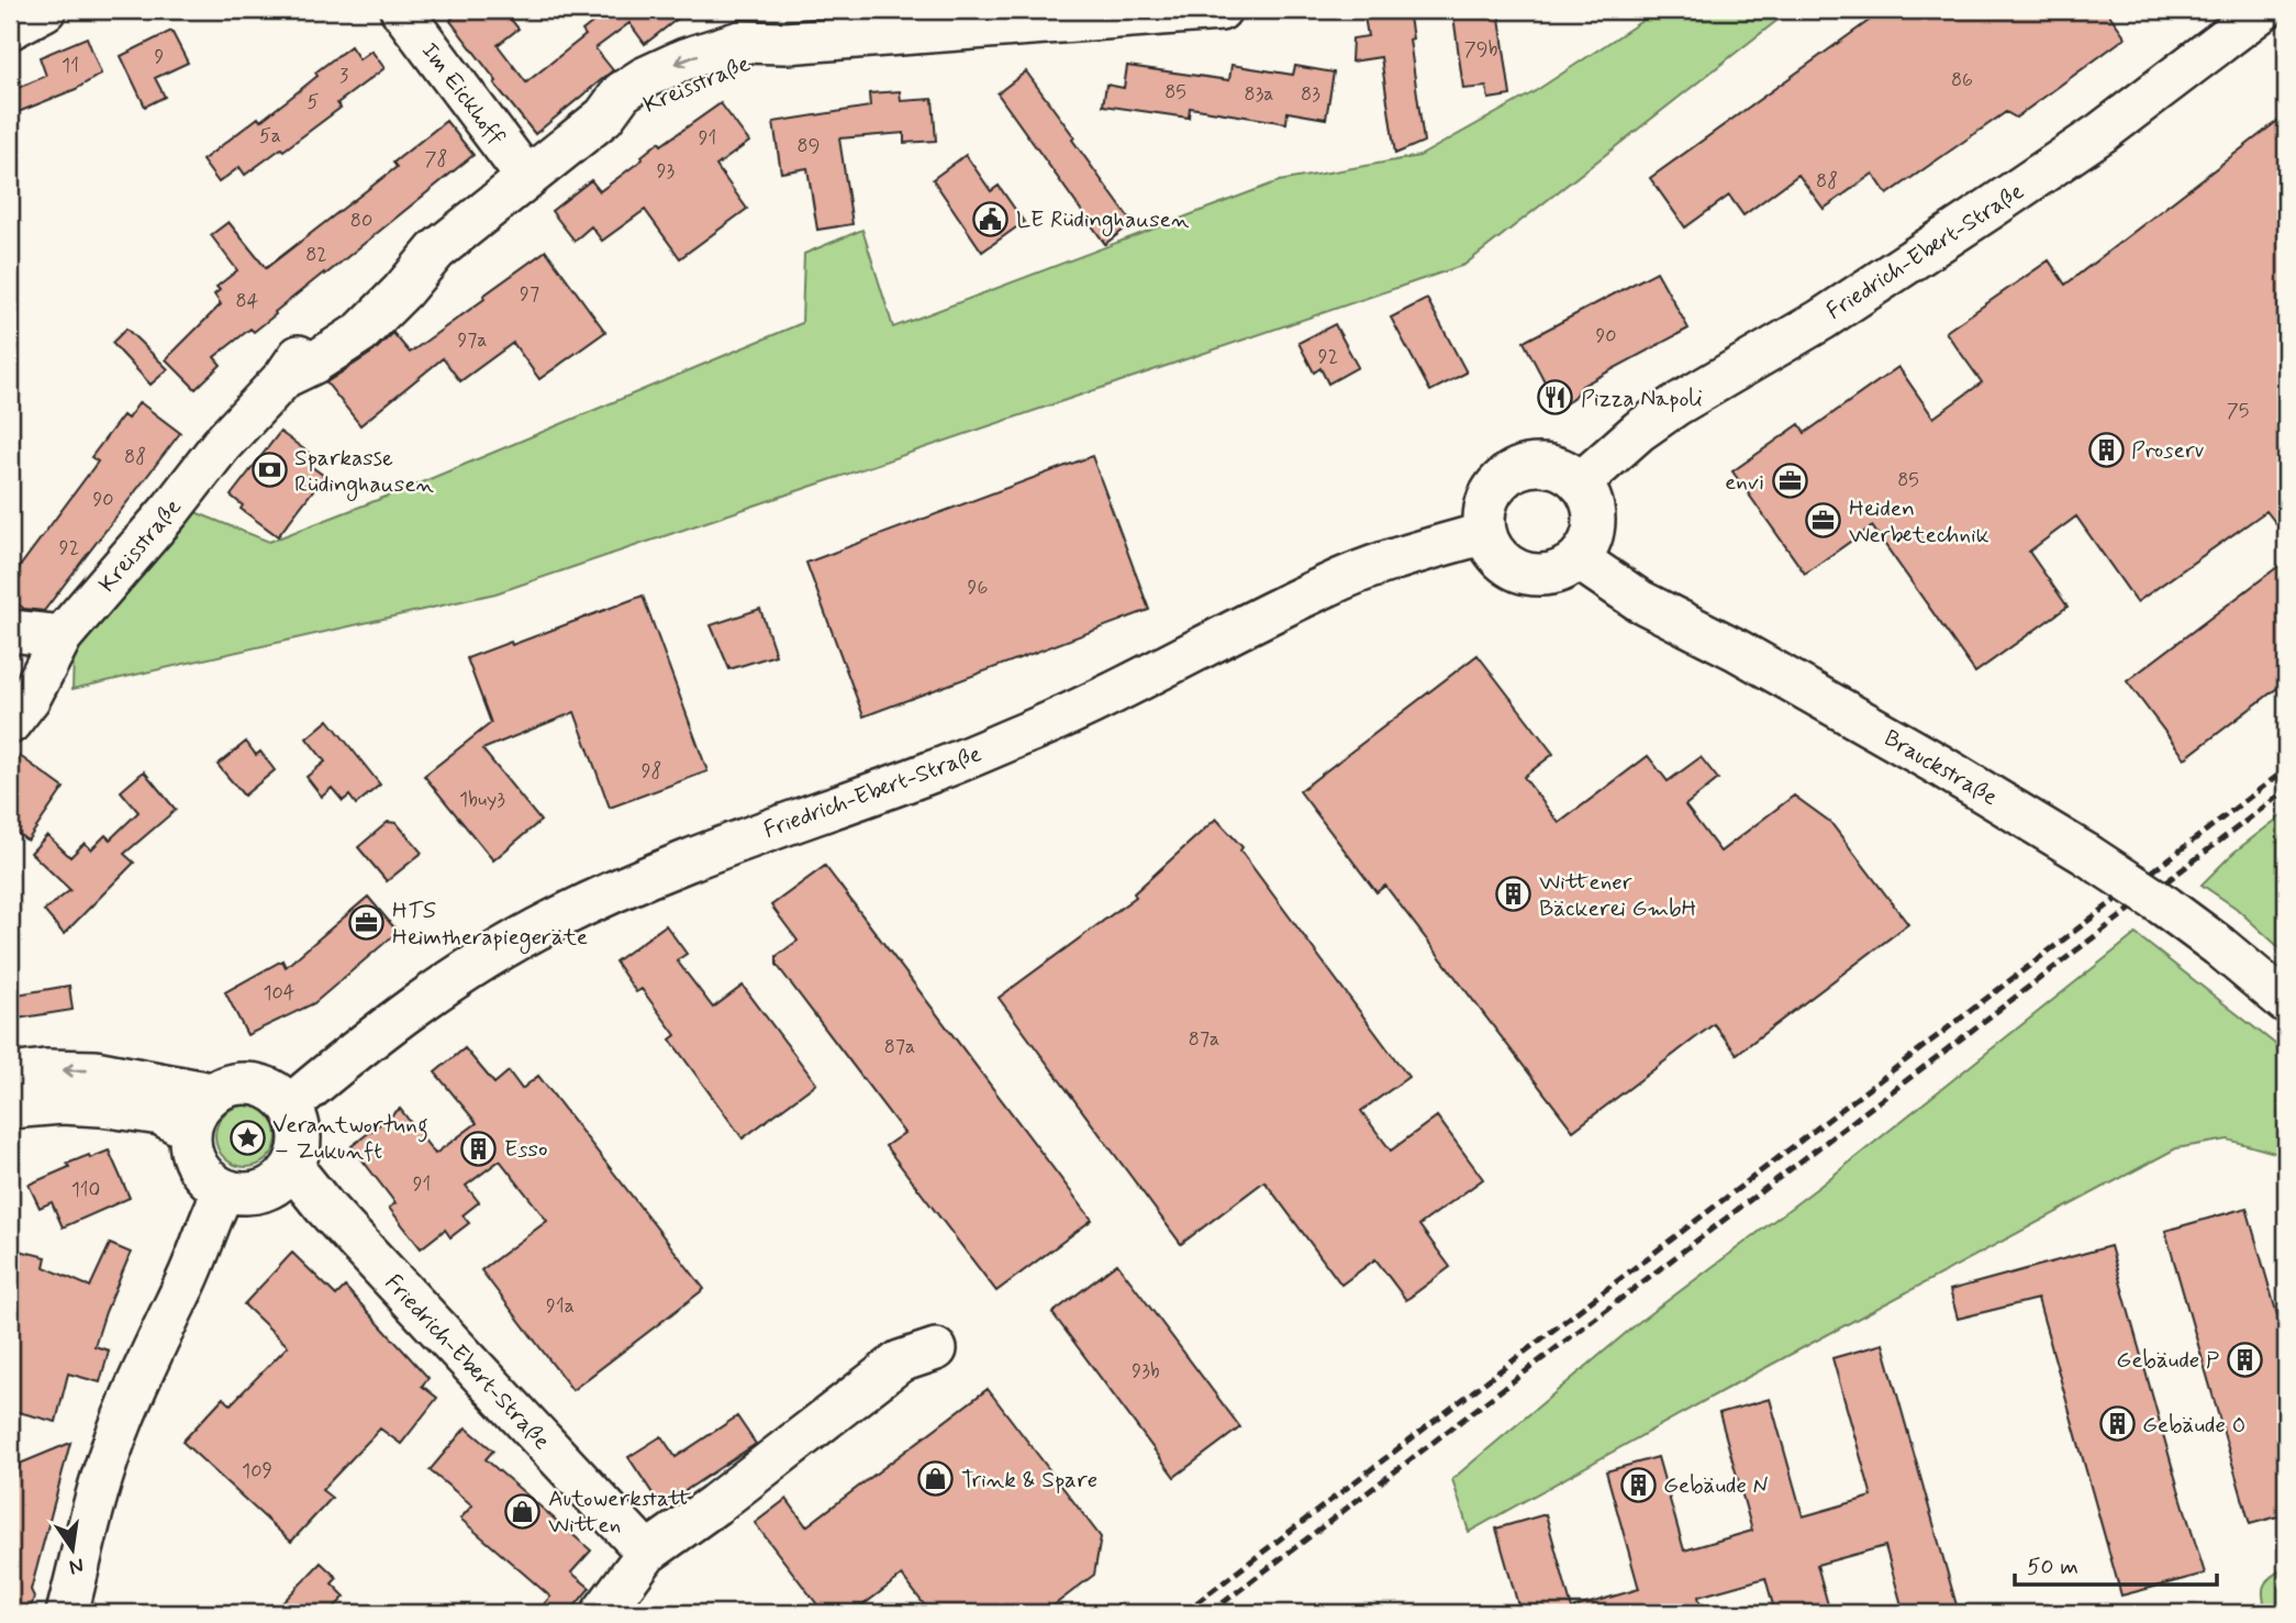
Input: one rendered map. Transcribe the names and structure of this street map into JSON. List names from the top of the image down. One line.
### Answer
{"streets":{"street":["Kreisstraße","Im Eickhoff","Friedrich-Ebert-Straße","Brauckstraße"]},"crossings":[["Kreisstraße","Im Eickhoff"],["Friedrich-Ebert-Straße","Brauckstraße"]],"places":{"public building":["LE Rüdinghausen"],"restaurant":["Pizza Napoli"],"building":["Proserv","Wittener Bäckerei GmbH","Esso","Gebäude P","Gebäude O","Gebäude N"],"bank":["Sparkasse Rüdinghausen"],"office":["envi","Heiden Werbetechnik","HTS Heimtherapiegeräte"],"place":["Verantwortung – Zukunft"],"shop":["Trink & Spare","Autowerkstatt Witten"]},"house_numbers":["79b","9","11","3","86","85","83a","83","5","5a","91","89","78","93","88","80","82","97","84","90","97a","92","75","88","85","90","92","96","98","1buy3","104","87a","87a","91","110","91a","93b","109"],"scale_bar":"50 m","north":"bottom"}
